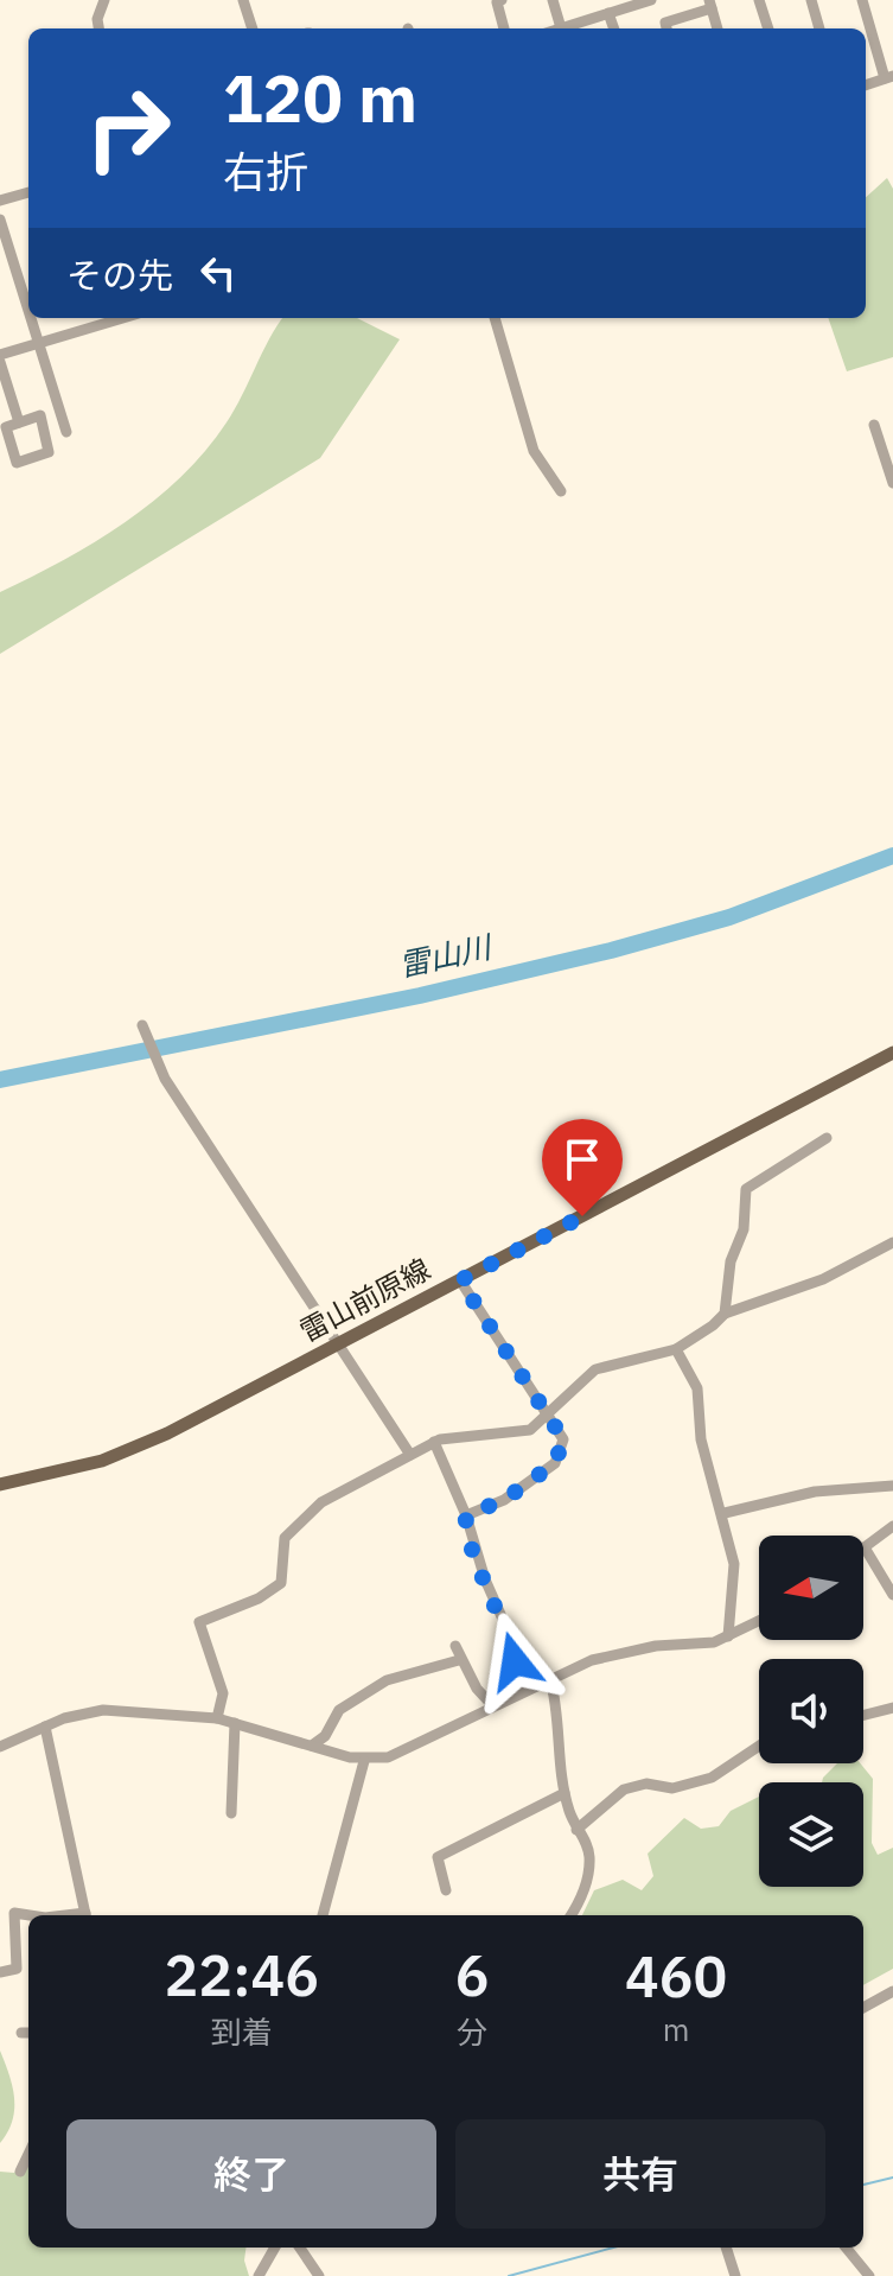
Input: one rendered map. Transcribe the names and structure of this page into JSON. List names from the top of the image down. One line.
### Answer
{"streets":{"main road":["雷山前原線"]},"water":["雷山川"],"north":"left","page":{"turn":["120 m","右折"],"then":"その先","eta":["22:46","到着","6","分","460","m"],"buttons":["終了","共有"]}}
